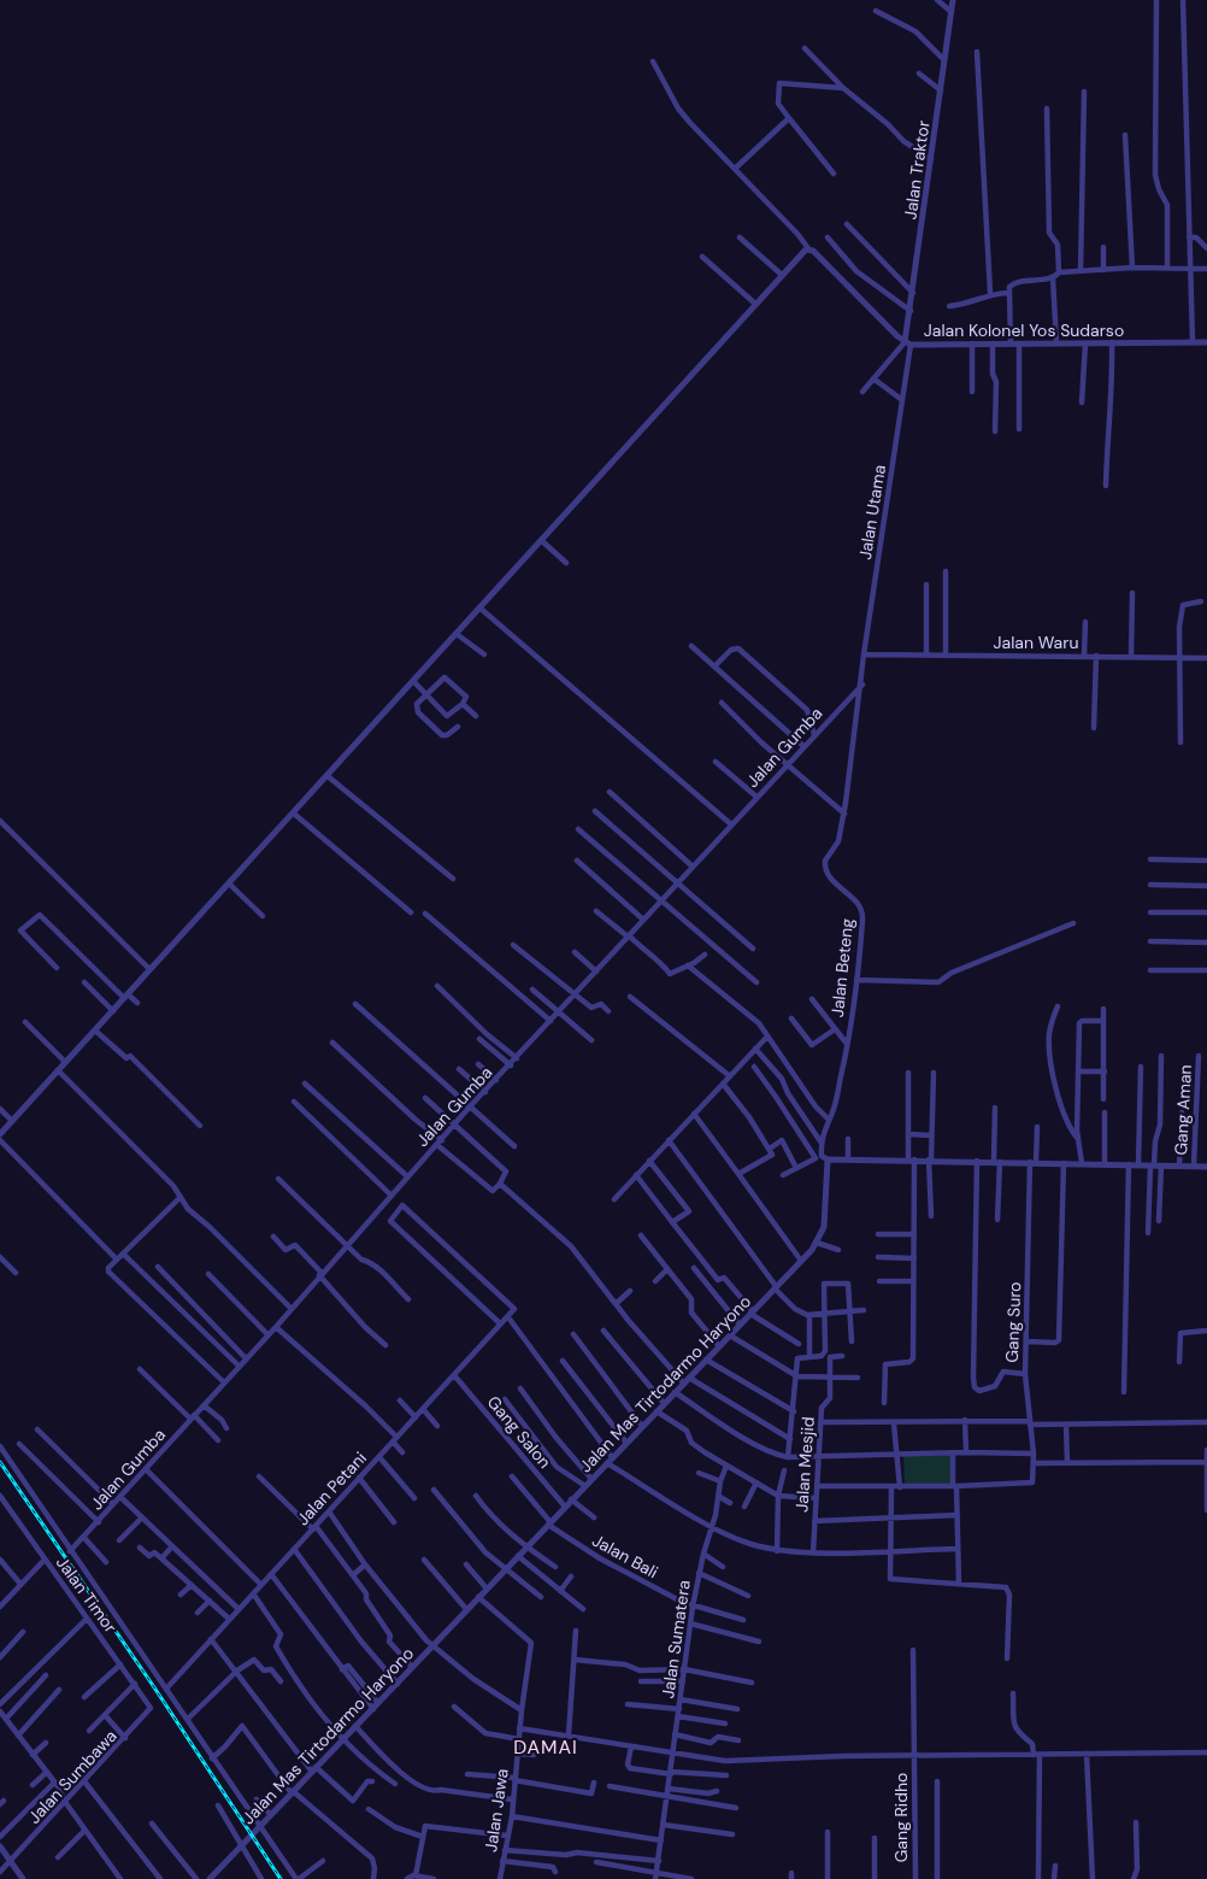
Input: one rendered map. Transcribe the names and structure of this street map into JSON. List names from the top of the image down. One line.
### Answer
{"streets":{"street":["Jalan Traktor","Jalan Kolonel Yos Sudarso","Jalan Utama","Jalan Waru","Jalan Gumba","Jalan Beteng","Gang Aman","Gang Suro","Jalan Mas Tirtodarmo Haryono","Gang Salon","Jalan Mesjid","Jalan Petani","Jalan Bali","Jalan Timor","Jalan Sumatera","Jalan Sumbawa","Jalan Jawa","Gang Ridho"]},"crossings":[["Jalan Traktor","Jalan Kolonel Yos Sudarso"],["Jalan Traktor","Jalan Utama"],["Jalan Kolonel Yos Sudarso","Jalan Utama"],["Jalan Utama","Jalan Waru"],["Jalan Utama","Jalan Gumba"],["Jalan Utama","Jalan Beteng"],["Jalan Gumba","Jalan Beteng"],["Jalan Beteng","Jalan Mas Tirtodarmo Haryono"],["Jalan Mas Tirtodarmo Haryono","Gang Salon"],["Jalan Mas Tirtodarmo Haryono","Jalan Bali"],["Jalan Mas Tirtodarmo Haryono","Jalan Jawa"],["Gang Salon","Jalan Petani"],["Jalan Bali","Jalan Sumatera"],["Jalan Timor","Jalan Sumbawa"]],"districts":["DAMAI"]}
